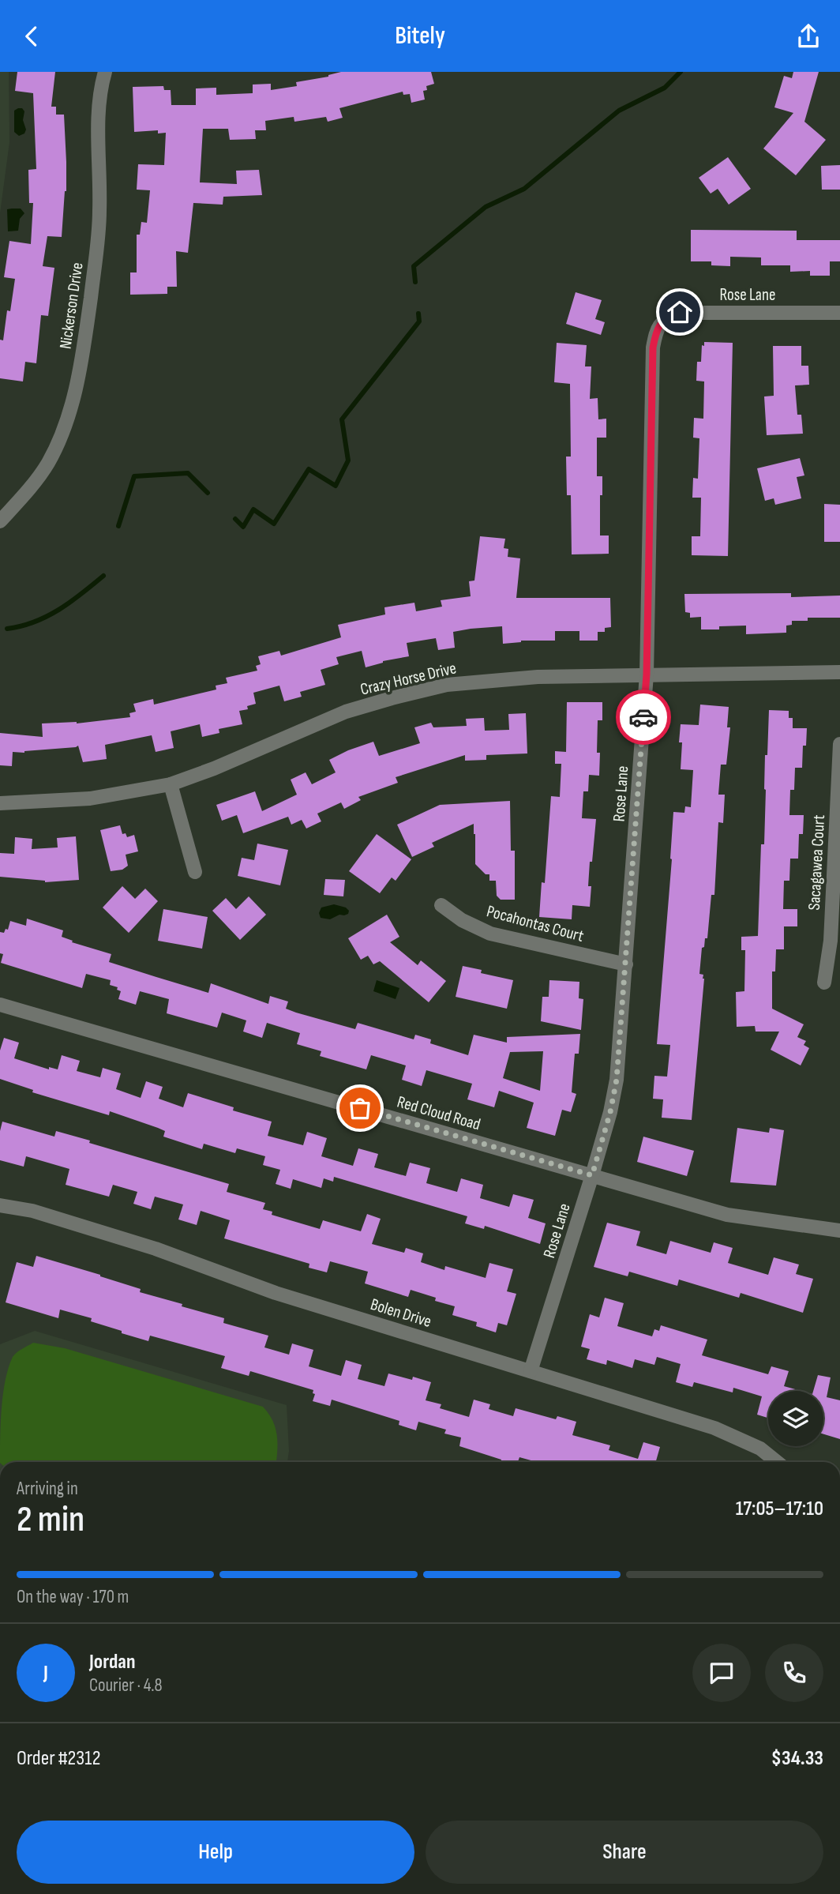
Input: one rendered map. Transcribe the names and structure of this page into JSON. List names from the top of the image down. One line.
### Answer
{"streets":{"street":["Rose Lane","Nickerson Drive","Crazy Horse Drive","Sacagawea Court","Pocahontas Court","Red Cloud Road","Bolen Drive"]},"crossings":[["Rose Lane","Crazy Horse Drive"],["Rose Lane","Pocahontas Court"],["Rose Lane","Red Cloud Road"],["Rose Lane","Bolen Drive"]],"page":{"header":"Bitely","heading":["2 min","Arriving in","17:05–17:10"],"panel":["Jordan","Courier · 4.8","Order #2312","$34.33"],"bar":"On the way · 170 m","round":"J","buttons":["Help","Share"]}}
